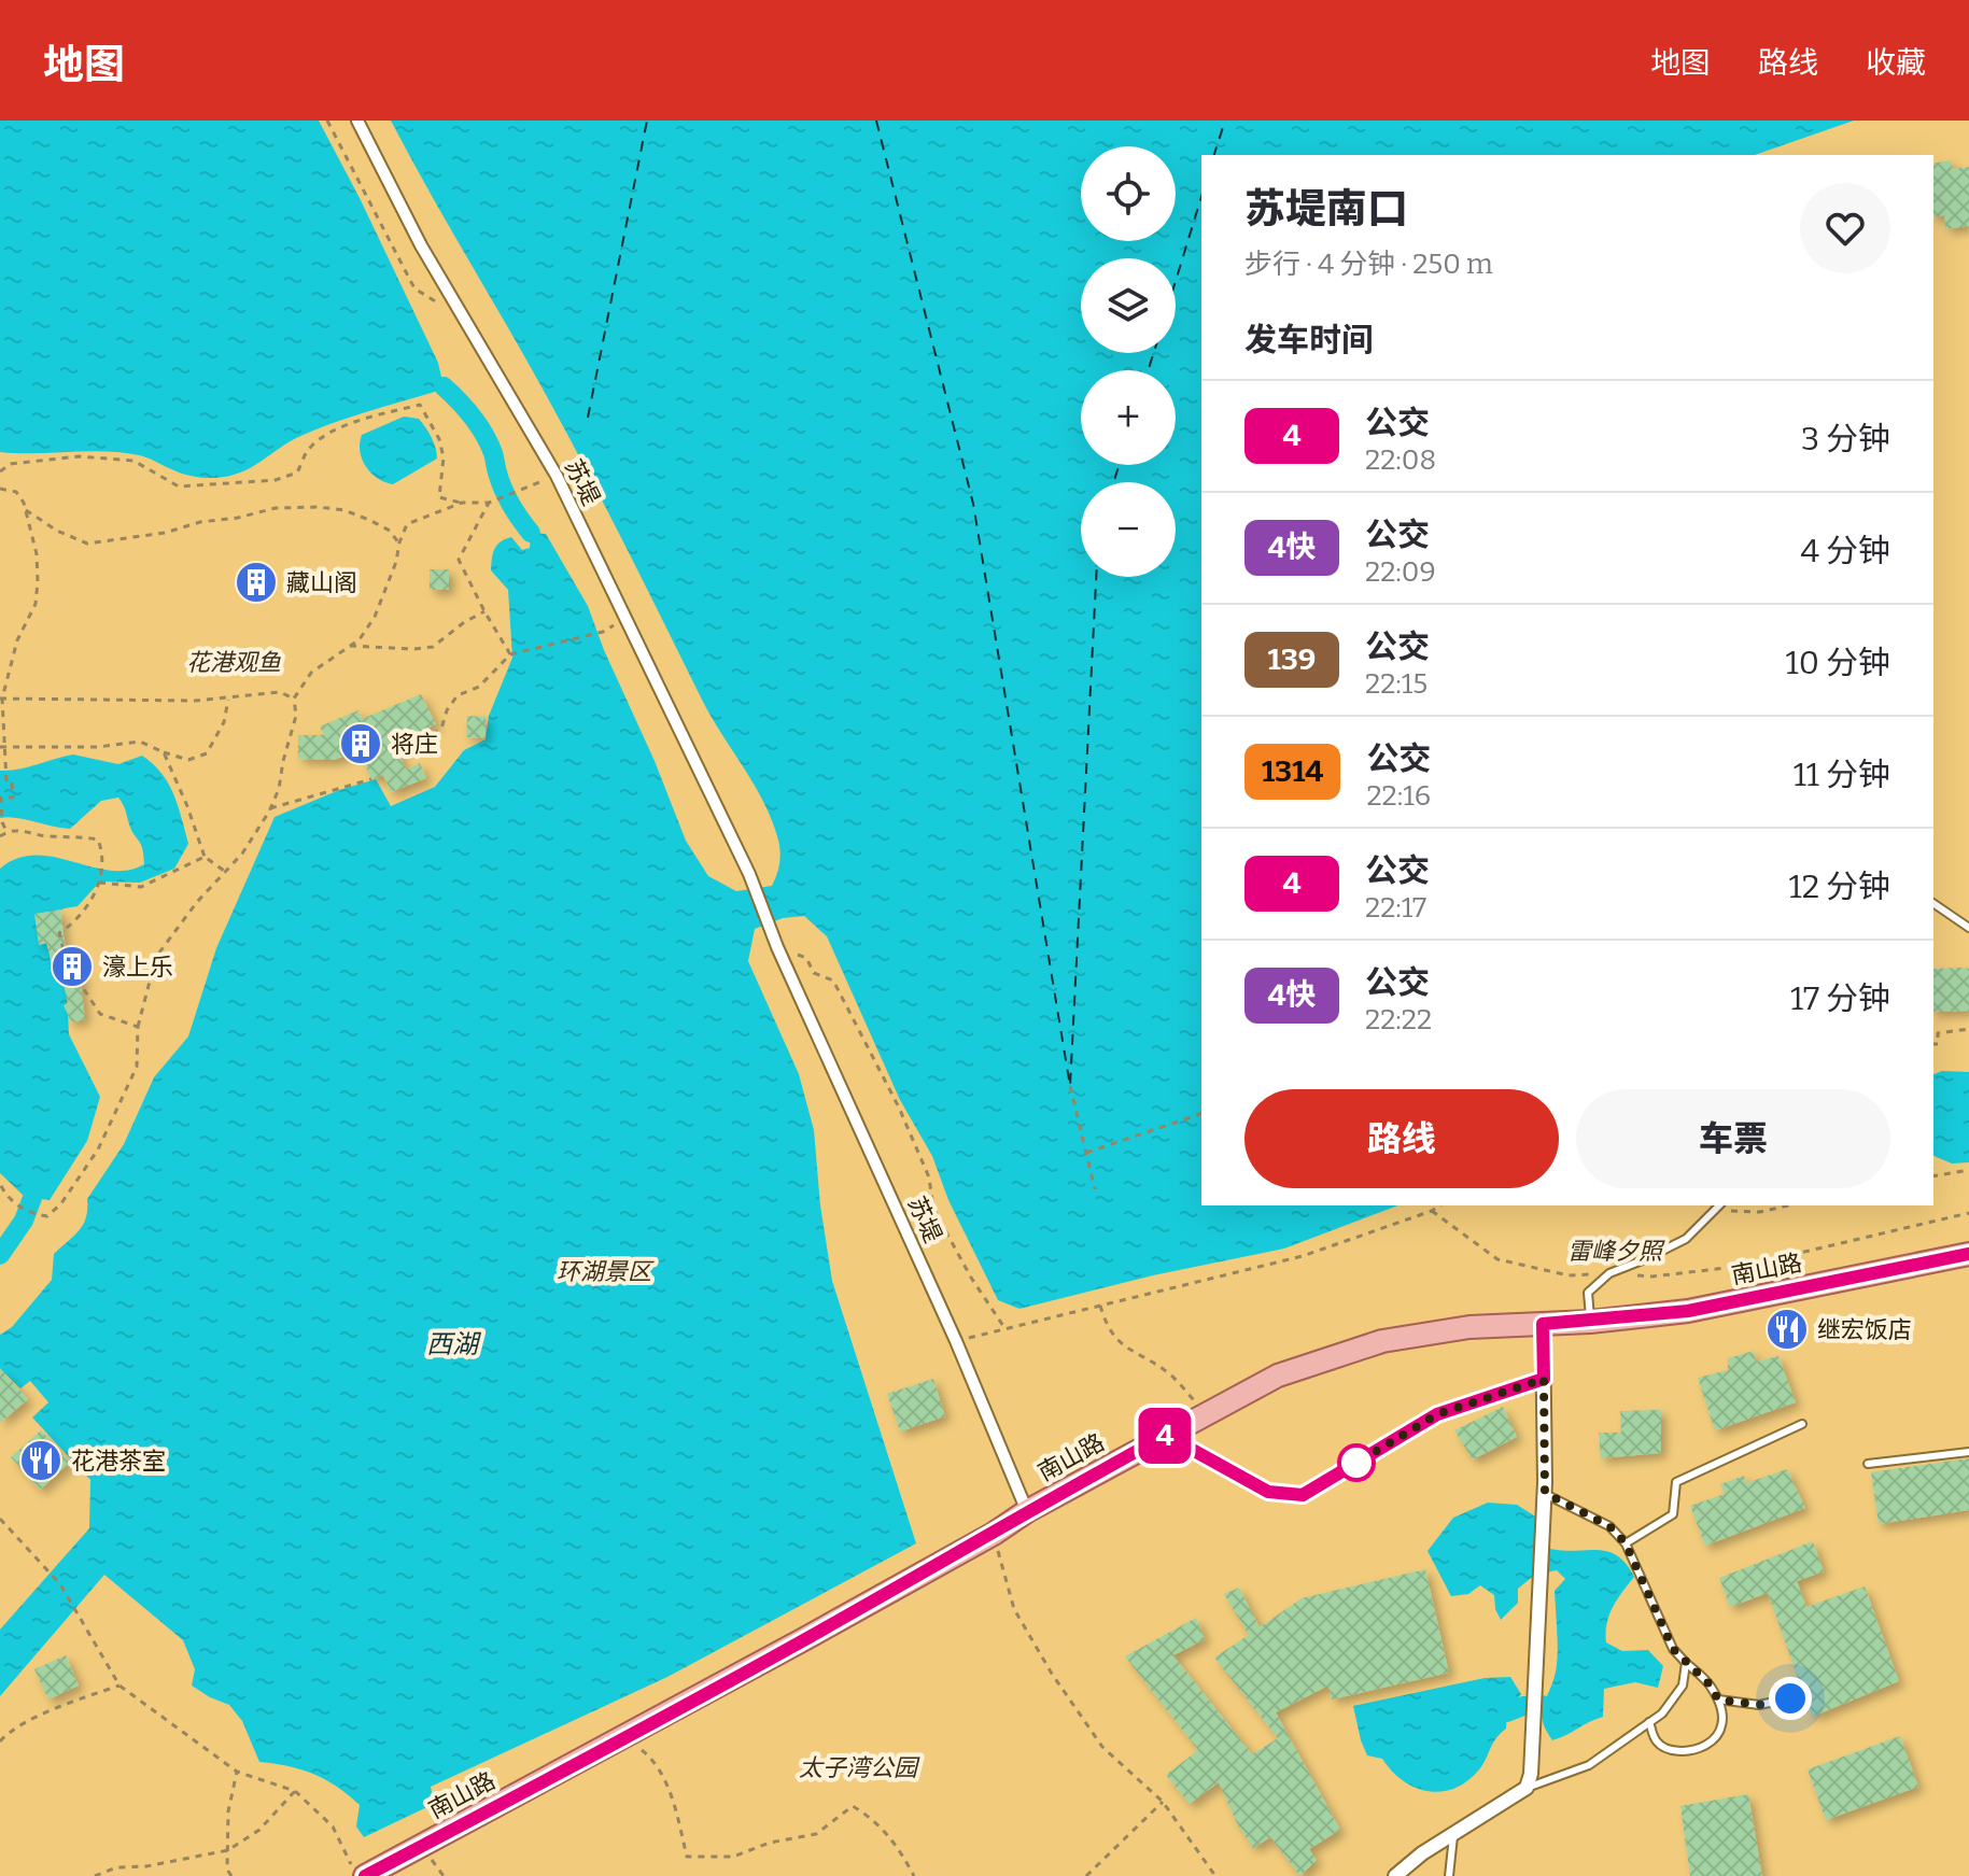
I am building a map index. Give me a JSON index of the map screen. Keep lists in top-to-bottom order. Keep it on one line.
{"streets":{"main road":["南山路"],"street":["苏堤"]},"crossings":[["苏堤","南山路"]],"water":["西湖"],"parks":["花港观鱼","雷峰夕照","环湖景区","太子湾公园"],"places":{"building":["藏山阁","将庄","濠上乐"],"restaurant":["继宏饭店","花港茶室"]},"lines":["bus line 4"],"page":{"header":"地图","nav":["地图","路线","收藏"],"on_map":"4","map_buttons":["+","−"],"heading":[["苏堤南口","步行 · 4 分钟 · 250 m"],"发车时间"],"list":[{"mark":"4","name":"公交","note":"22:08","value":"3 分钟"},{"mark":"4快","name":"公交","note":"22:09","value":"4 分钟"},{"mark":"139","name":"公交","note":"22:15","value":"10 分钟"},{"mark":"1314","name":"公交","note":"22:16","value":"11 分钟"},{"mark":"4","name":"公交","note":"22:17","value":"12 分钟"},{"mark":"4快","name":"公交","note":"22:22","value":"17 分钟"}],"buttons":["路线","车票"]}}
